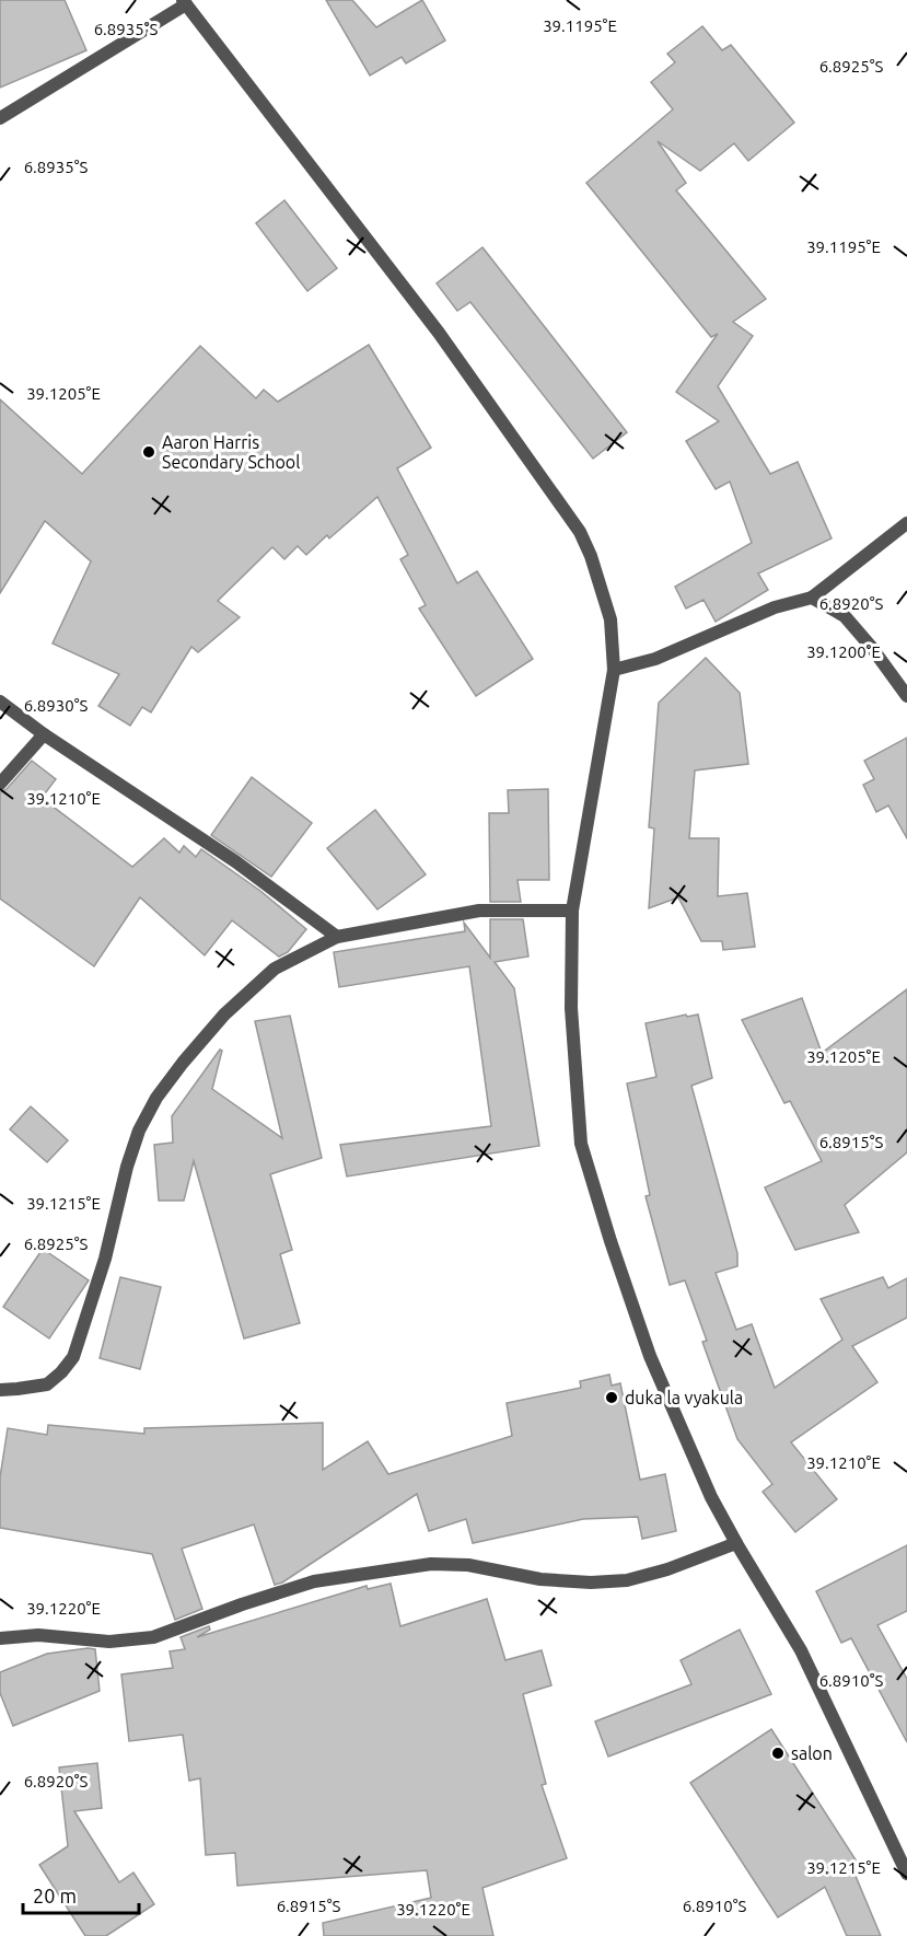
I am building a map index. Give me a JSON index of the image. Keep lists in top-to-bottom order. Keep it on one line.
{"places":["Aaron Harris Secondary School","duka la vyakula","salon"],"scale_bar":"20 m","coordinates":["39.1195°E","6.8935°S","6.8925°S","39.1205°E","6.8920°S","39.1200°E","6.8930°S","39.1210°E","6.8915°S","39.1215°E","39.1220°E","6.8910°S"]}
